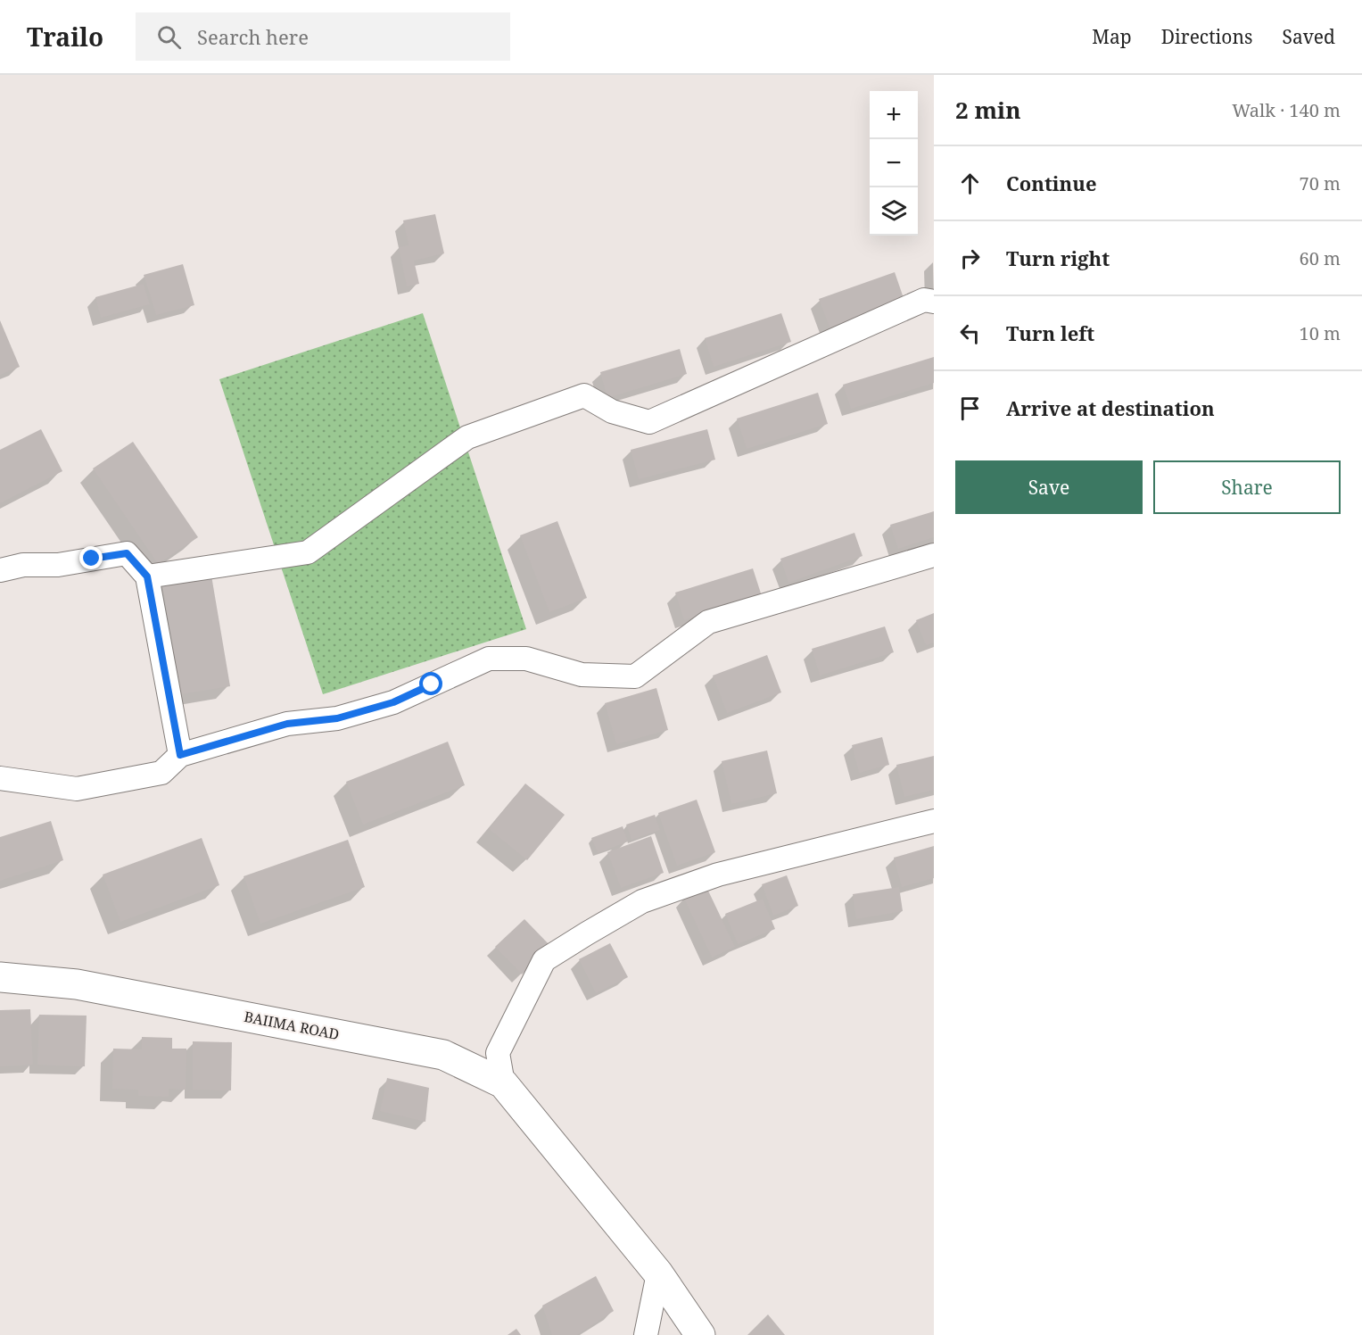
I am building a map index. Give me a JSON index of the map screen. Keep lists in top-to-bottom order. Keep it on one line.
{"streets":{"street":["BAIIMA ROAD"]},"page":{"header":"Trailo","search":"Search here","nav":["Map","Directions","Saved"],"heading":["2 min","Walk · 140 m"],"map_buttons":["+","−"],"list":[["Continue","70 m"],["Turn right","60 m"],["Turn left","10 m"],"Arrive at destination"],"buttons":["Save","Share"]}}
